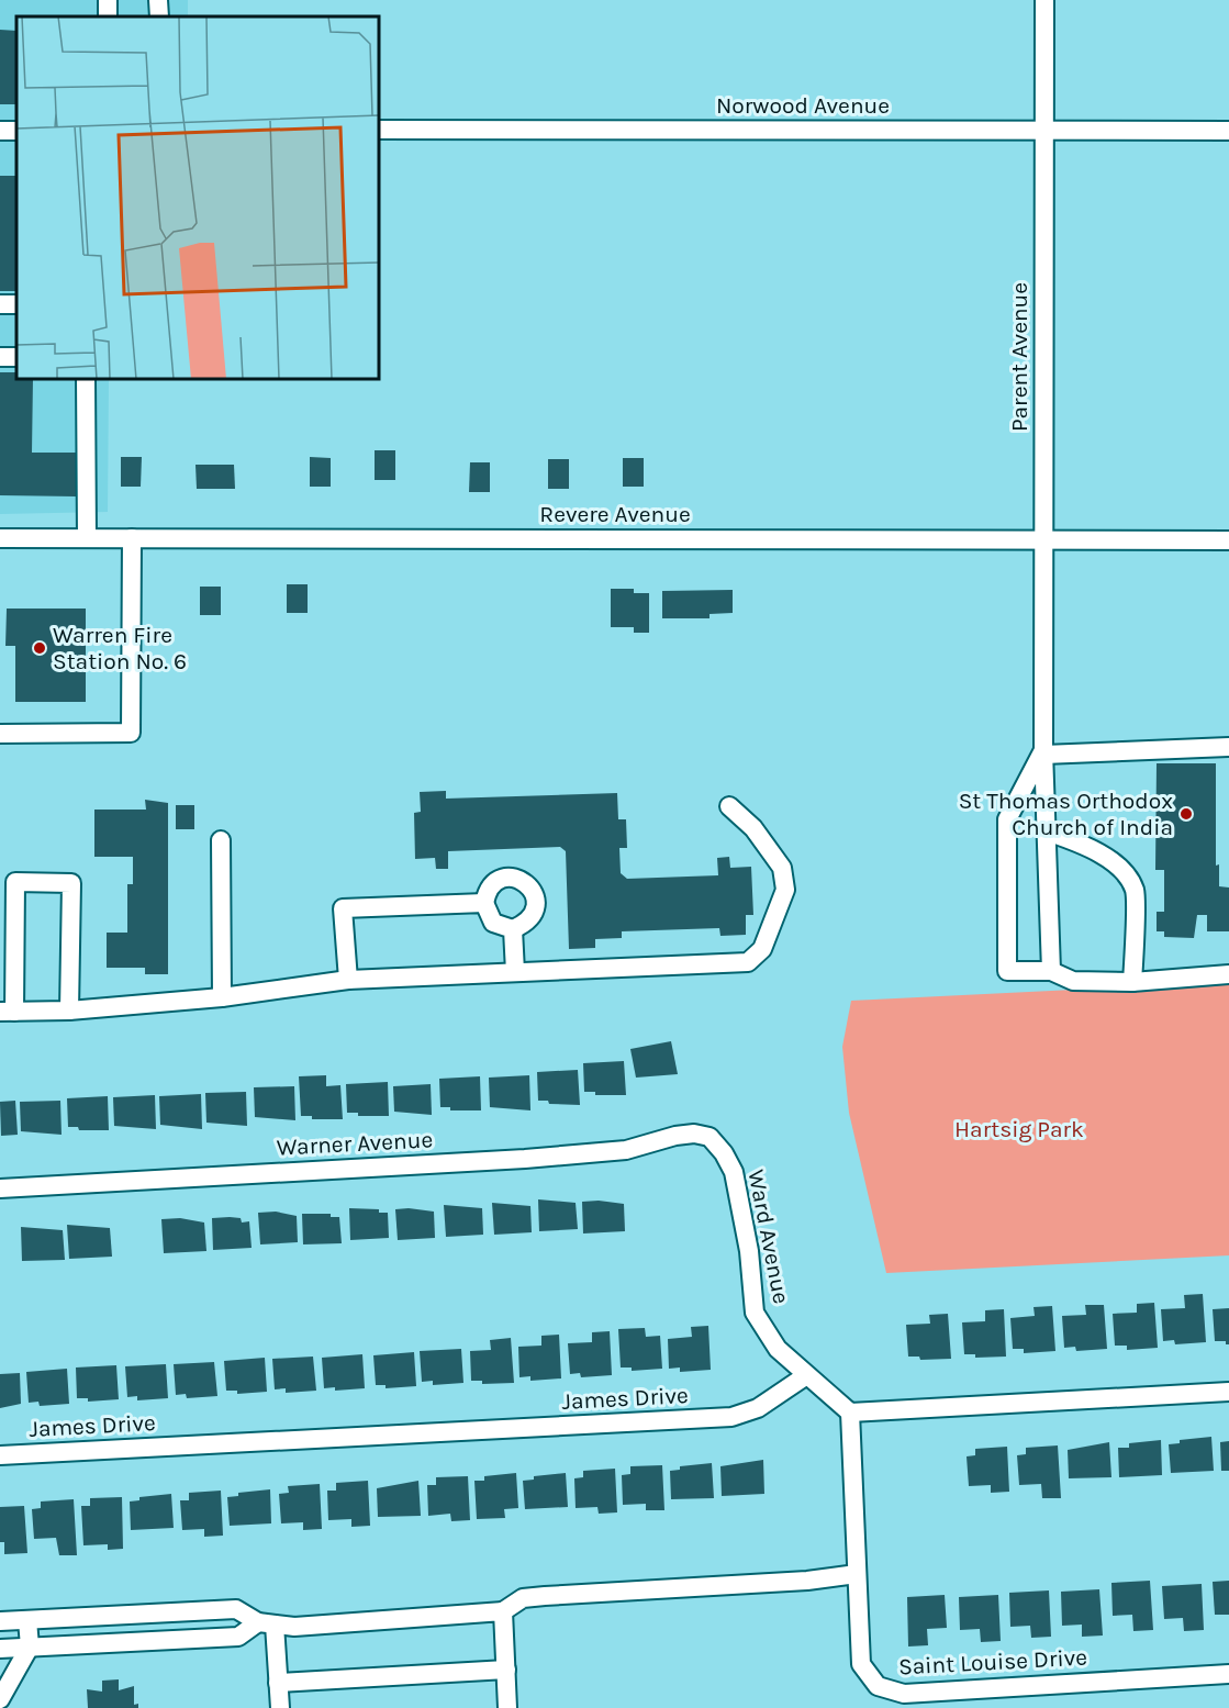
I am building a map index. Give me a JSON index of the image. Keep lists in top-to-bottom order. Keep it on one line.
{"streets":{"street":["Norwood Avenue","Parent Avenue","Revere Avenue","Warner Avenue","Ward Avenue","James Drive","Saint Louise Drive"]},"crossings":[["Norwood Avenue","Parent Avenue"],["Parent Avenue","Revere Avenue"],["Warner Avenue","Ward Avenue"],["Ward Avenue","James Drive"]],"parks":["Hartsig Park"],"places":["Warren Fire Station No. 6","St Thomas Orthodox Church of India"]}
